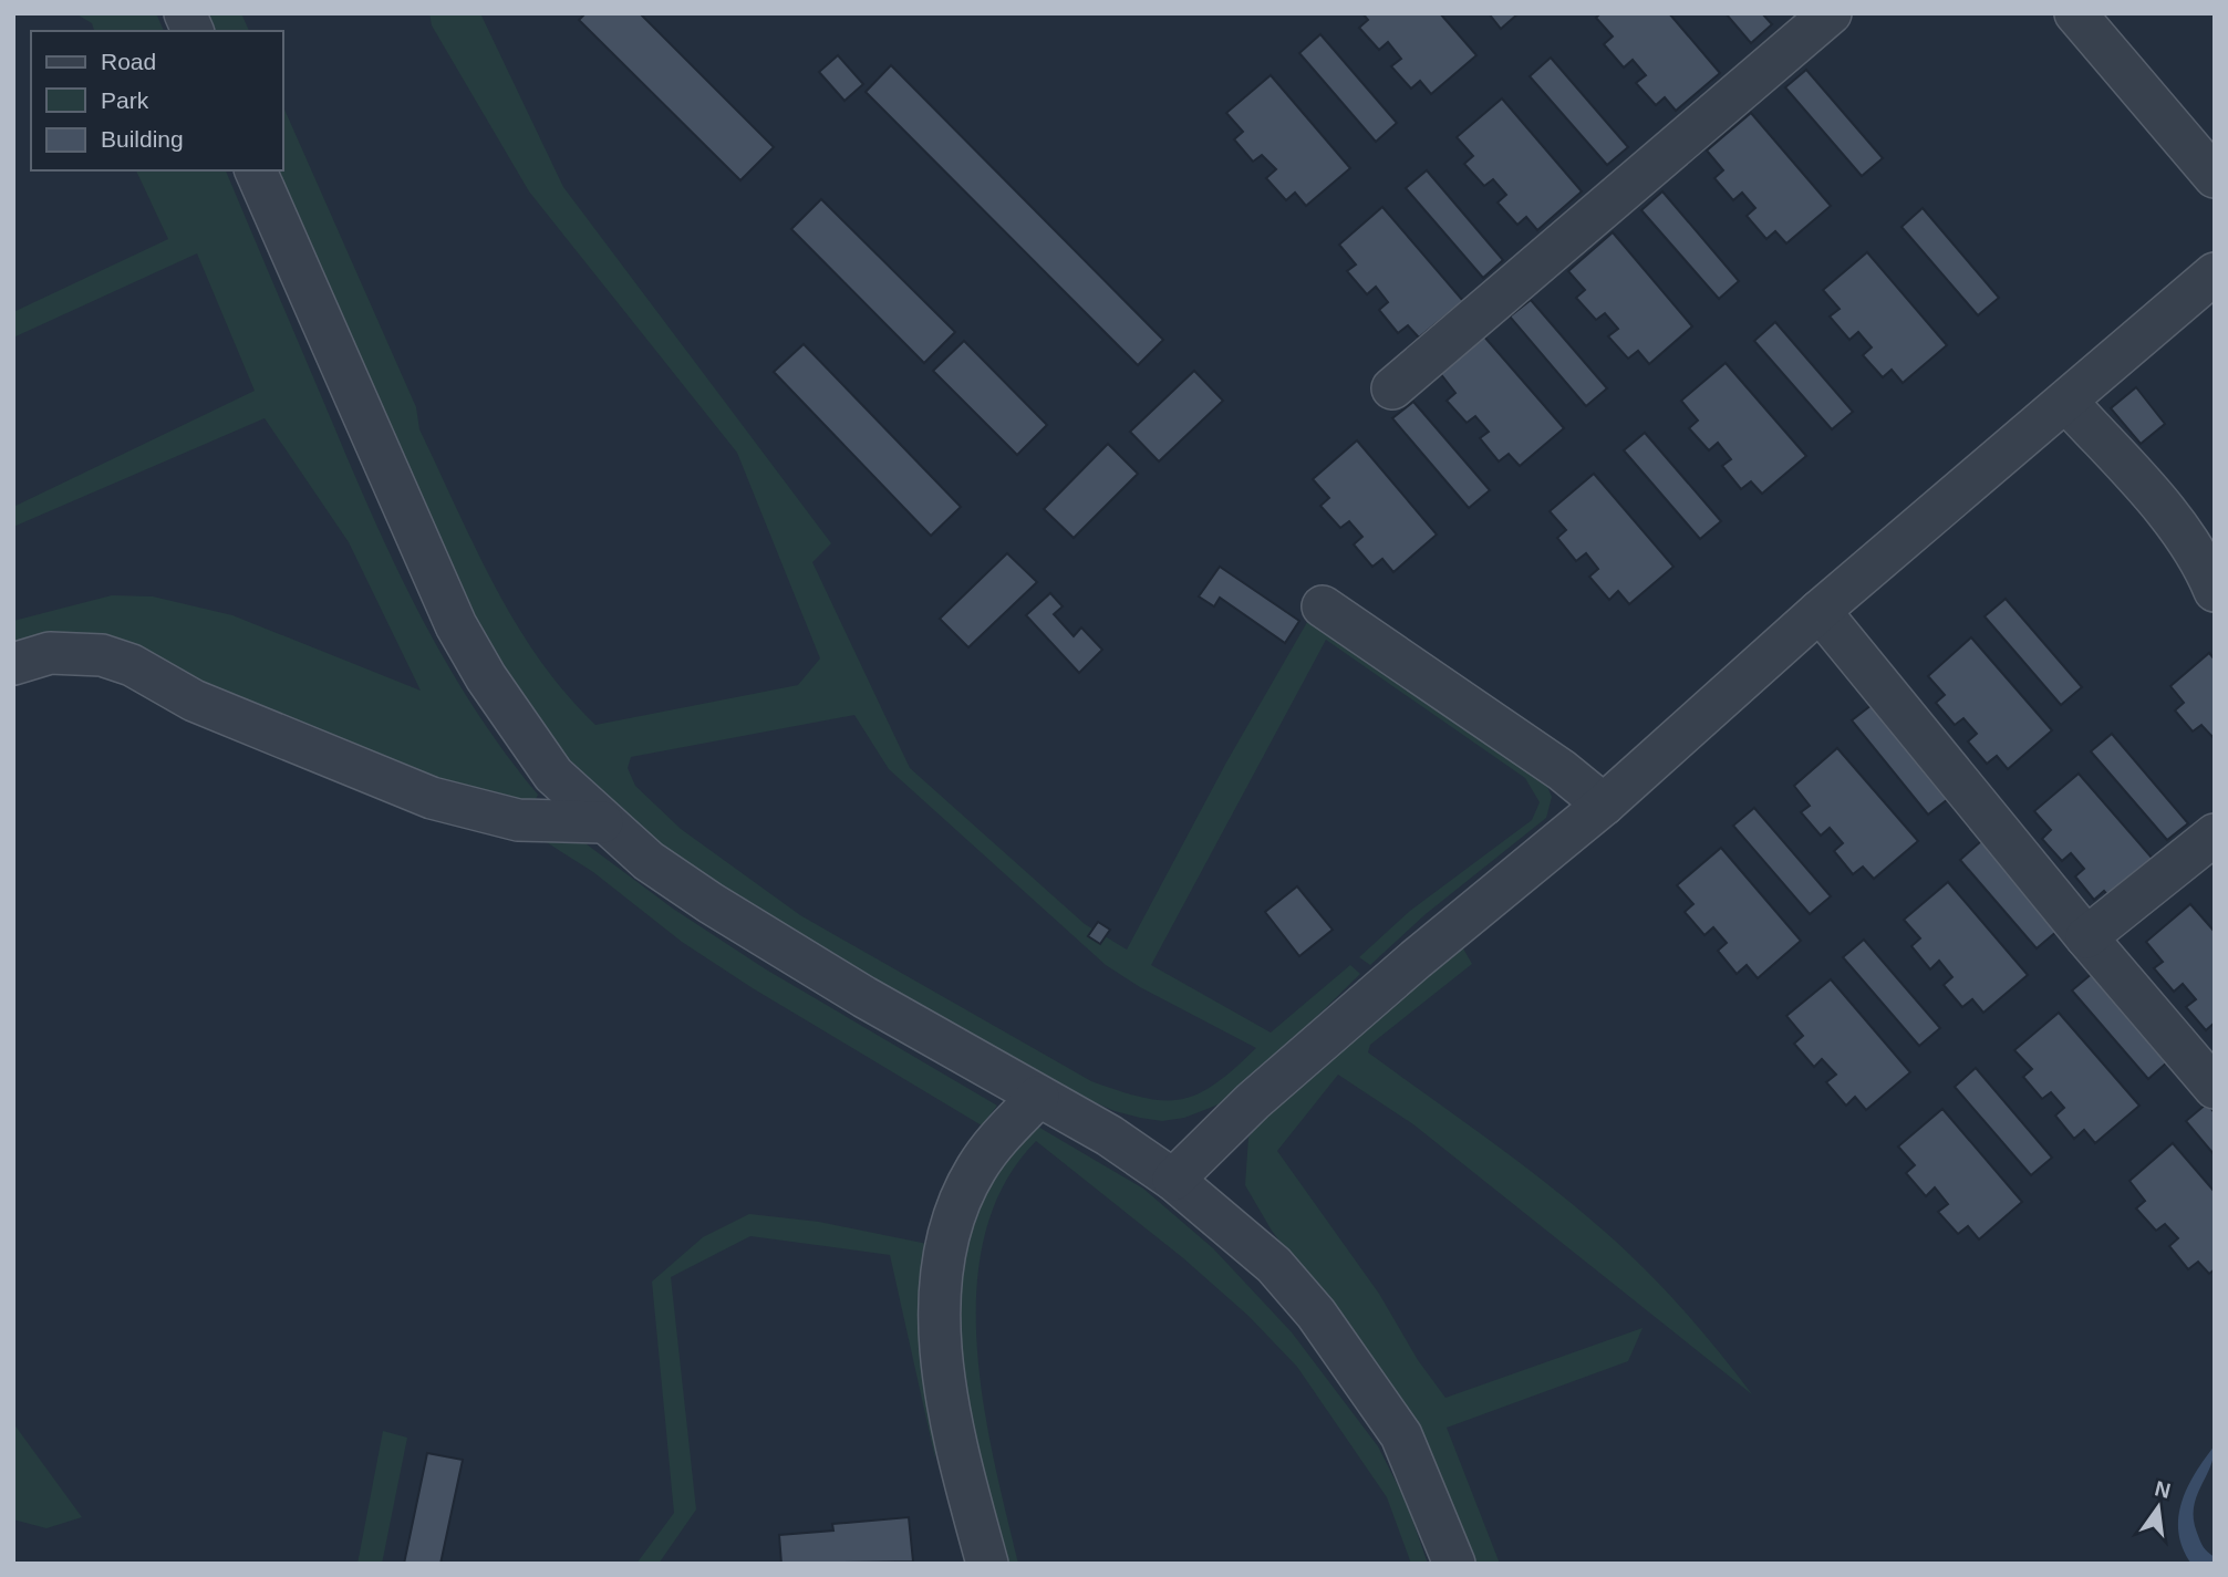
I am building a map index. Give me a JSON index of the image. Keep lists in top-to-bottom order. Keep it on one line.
{"legend":["Road","Park","Building"],"north":"top"}
